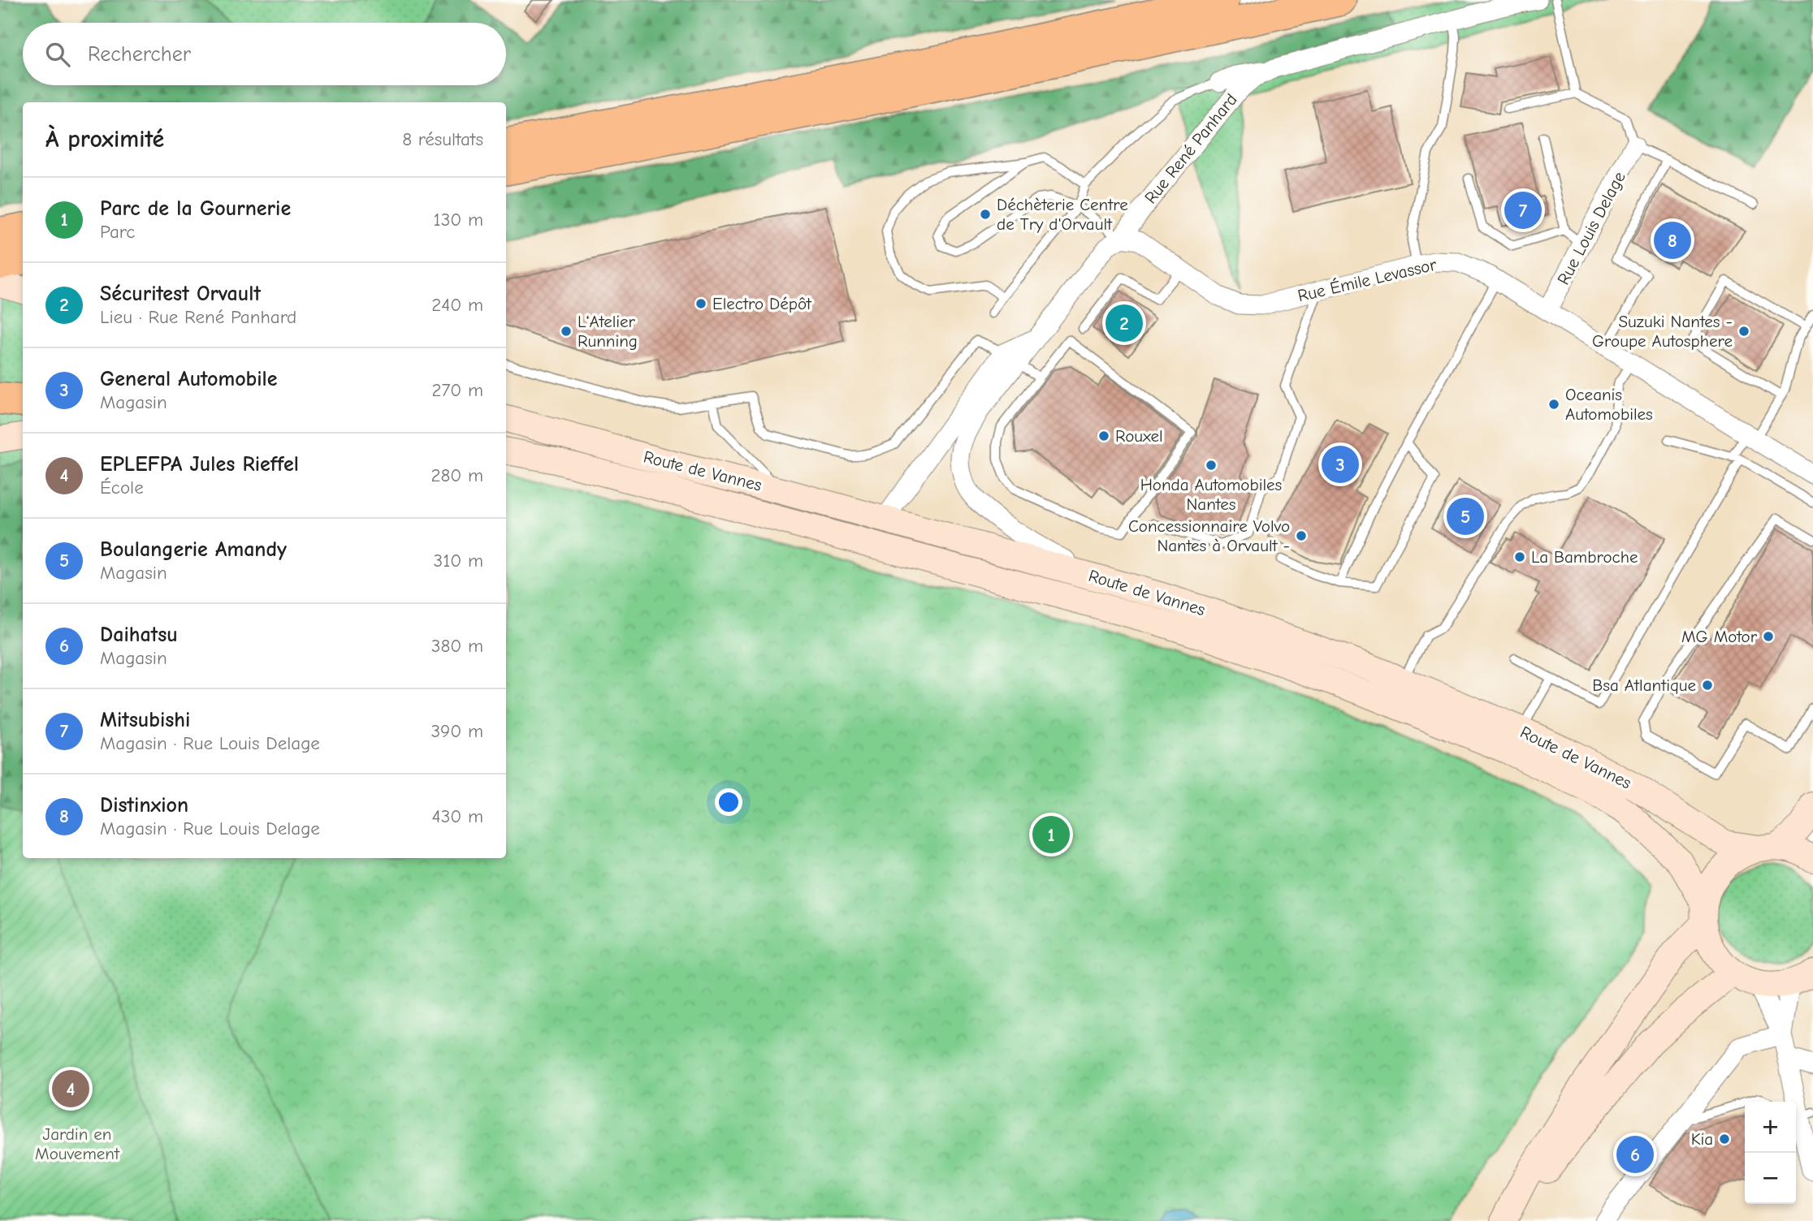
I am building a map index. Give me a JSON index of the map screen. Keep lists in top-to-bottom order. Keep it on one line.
{"streets":{"main road":["Route de Vannes"],"street":["Rue René Panhard","Rue Louis Delage","Rue Émile Levassor"]},"crossings":[["Rue René Panhard","Rue Émile Levassor"],["Rue René Panhard","Route de Vannes"],["Rue Louis Delage","Rue Émile Levassor"]],"parks":["Jardin en Mouvement"],"places":["Déchèterie Centre de Try d'Orvault","Electro Dépôt","L'Atelier Running","Suzuki Nantes - Groupe Autosphere","Oceanis Automobiles","Rouxel","Honda Automobiles Nantes","Concessionnaire Volvo Nantes à Orvault -","La Bambroche","MG Motor","Bsa Atlantique","Kia"],"page":{"search":"Rechercher","heading":["À proximité","8 résultats"],"list":[{"mark":"1","name":"Parc de la Gournerie","note":"Parc","value":"130 m"},{"mark":"2","name":"Sécuritest Orvault","note":"Lieu · Rue René Panhard","value":"240 m"},{"mark":"3","name":"General Automobile","note":"Magasin","value":"270 m"},{"mark":"4","name":"EPLEFPA Jules Rieffel","note":"École","value":"280 m"},{"mark":"5","name":"Boulangerie Amandy","note":"Magasin","value":"310 m"},{"mark":"6","name":"Daihatsu","note":"Magasin","value":"380 m"},{"mark":"7","name":"Mitsubishi","note":"Magasin · Rue Louis Delage","value":"390 m"},{"mark":"8","name":"Distinxion","note":"Magasin · Rue Louis Delage","value":"430 m"}],"pins":["7","8","2","3","5","1","4","6"],"map_buttons":["+","−"]}}
